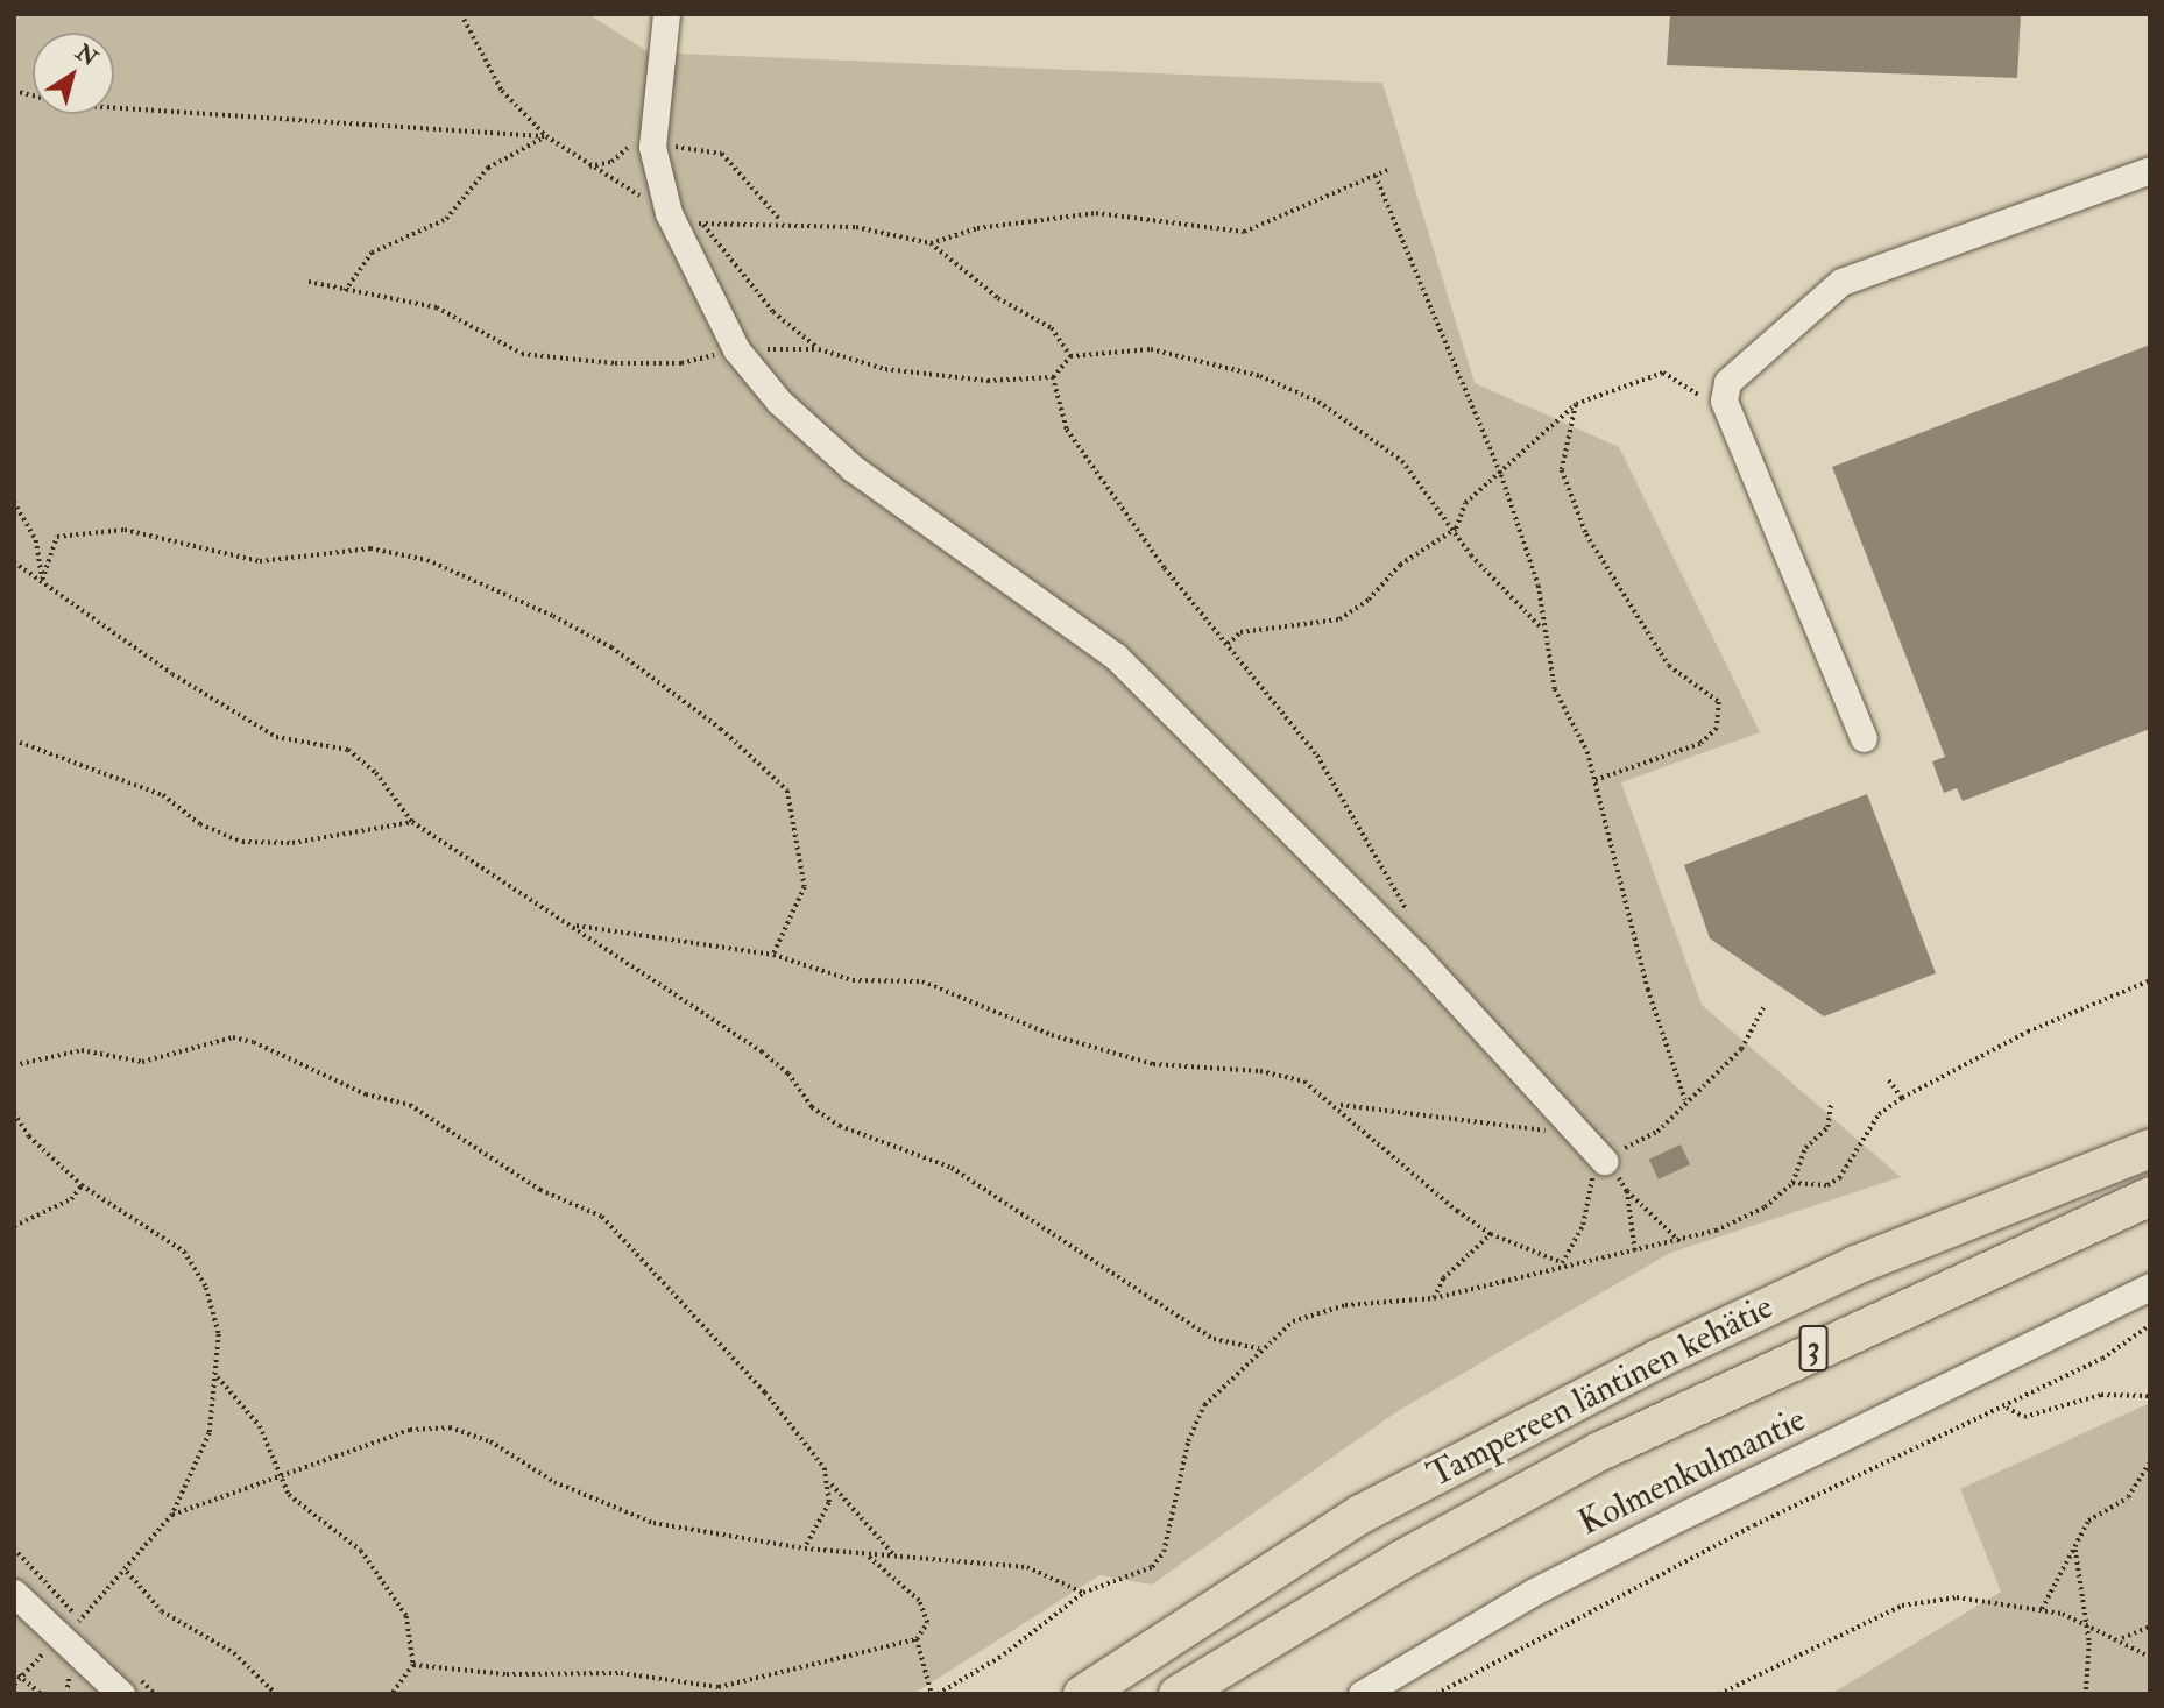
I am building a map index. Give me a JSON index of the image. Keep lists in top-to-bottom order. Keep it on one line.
{"streets":{"highway":["3","Tampereen läntinen kehätie"],"street":["Kolmenkulmantie"]},"north":"top right"}
